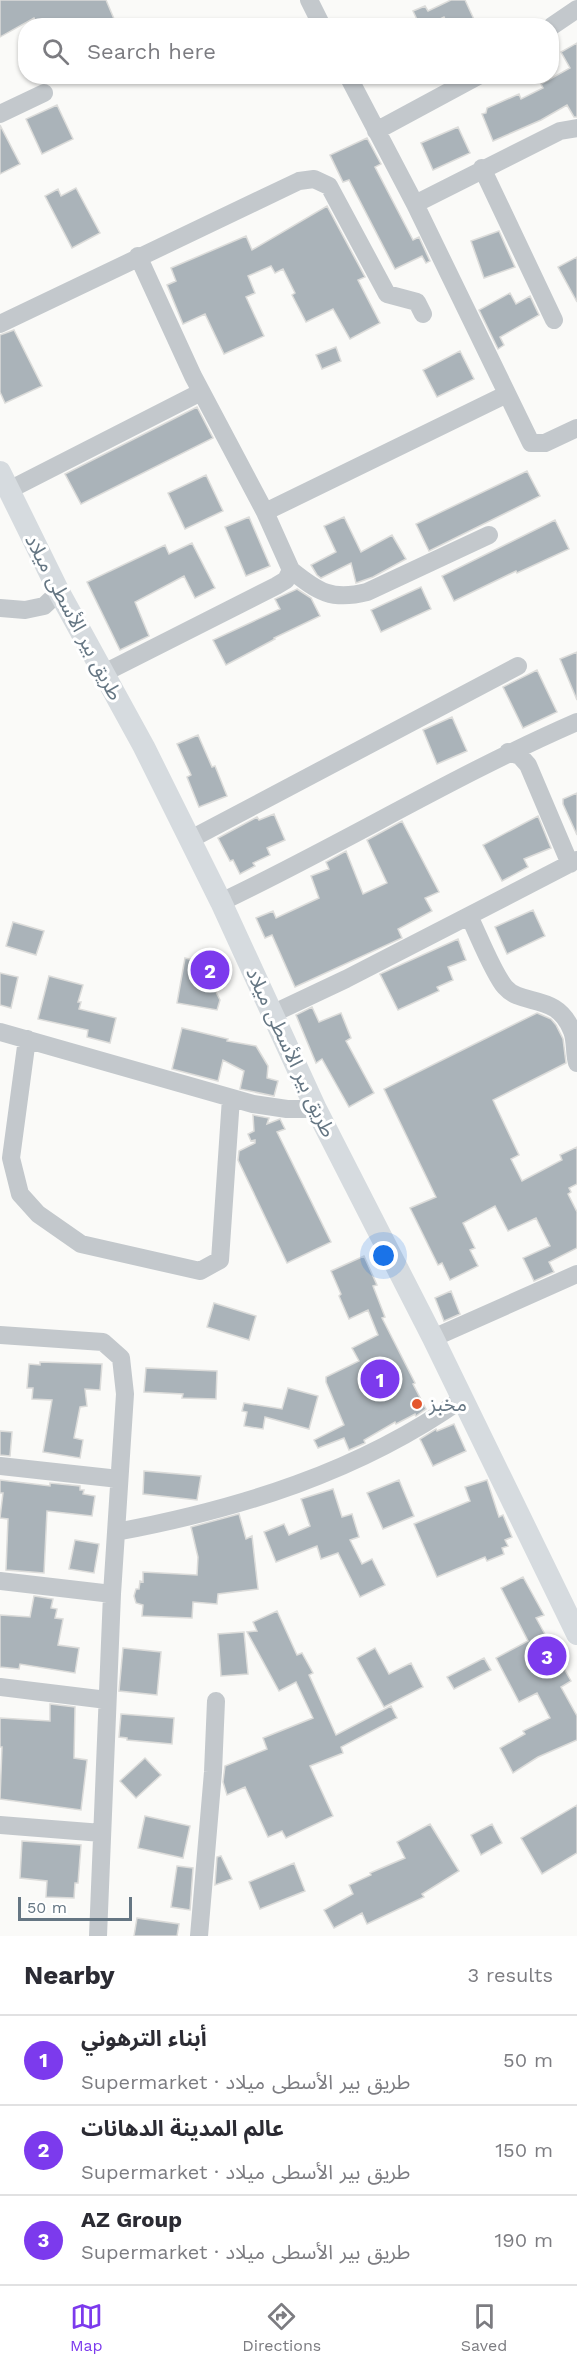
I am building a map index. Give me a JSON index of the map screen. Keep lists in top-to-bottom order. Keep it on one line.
{"streets":{"main road":["طريق بير الأسطى ميلاد"]},"places":["مخبز"],"scale_bar":"50 m","page":{"search":"Search here","pins":["2","1","3"],"scale":"50 m","heading":["Nearby","3 results"],"list":[{"mark":"1","name":"أبناء الترهوني","note":"Supermarket · طريق بير الأسطى ميلاد","value":"50 m"},{"mark":"2","name":"عالم المدينة الدهانات","note":"Supermarket · طريق بير الأسطى ميلاد","value":"150 m"},{"mark":"3","name":"AZ Group","note":"Supermarket · طريق بير الأسطى ميلاد","value":"190 m"}],"nav":["Map","Directions","Saved"]}}
